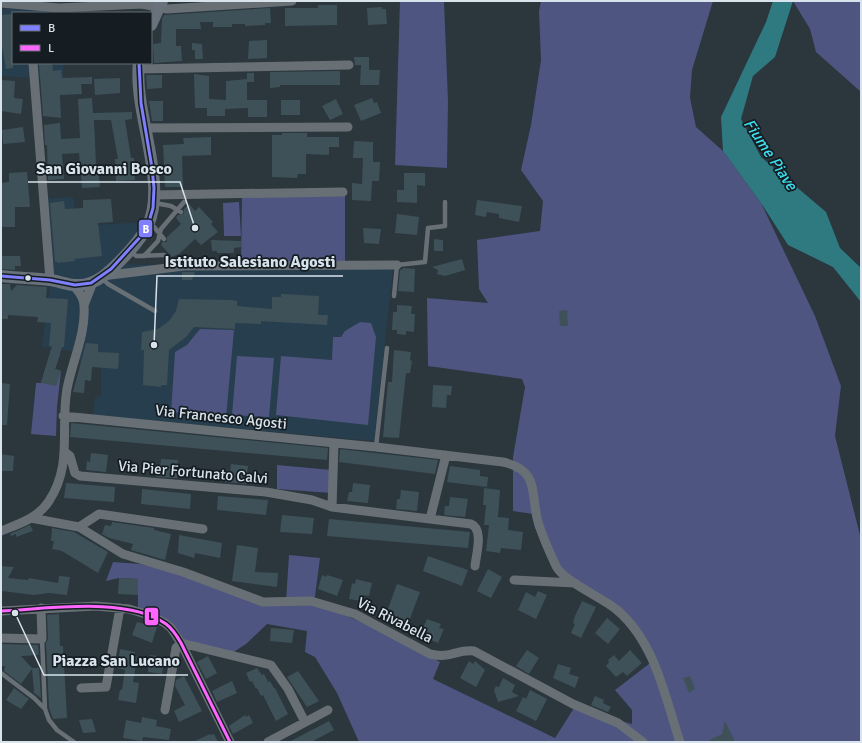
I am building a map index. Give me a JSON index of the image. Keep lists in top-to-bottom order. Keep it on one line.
{"streets":{"street":["Via Francesco Agosti","Via Pier Fortunato Calvi","Via Rivabella"]},"water":["Fiume Piave"],"places":["San Giovanni Bosco","Istituto Salesiano Agosti","Piazza San Lucano"],"lines":["transit line B","transit line L"],"legend":["B","L"]}
